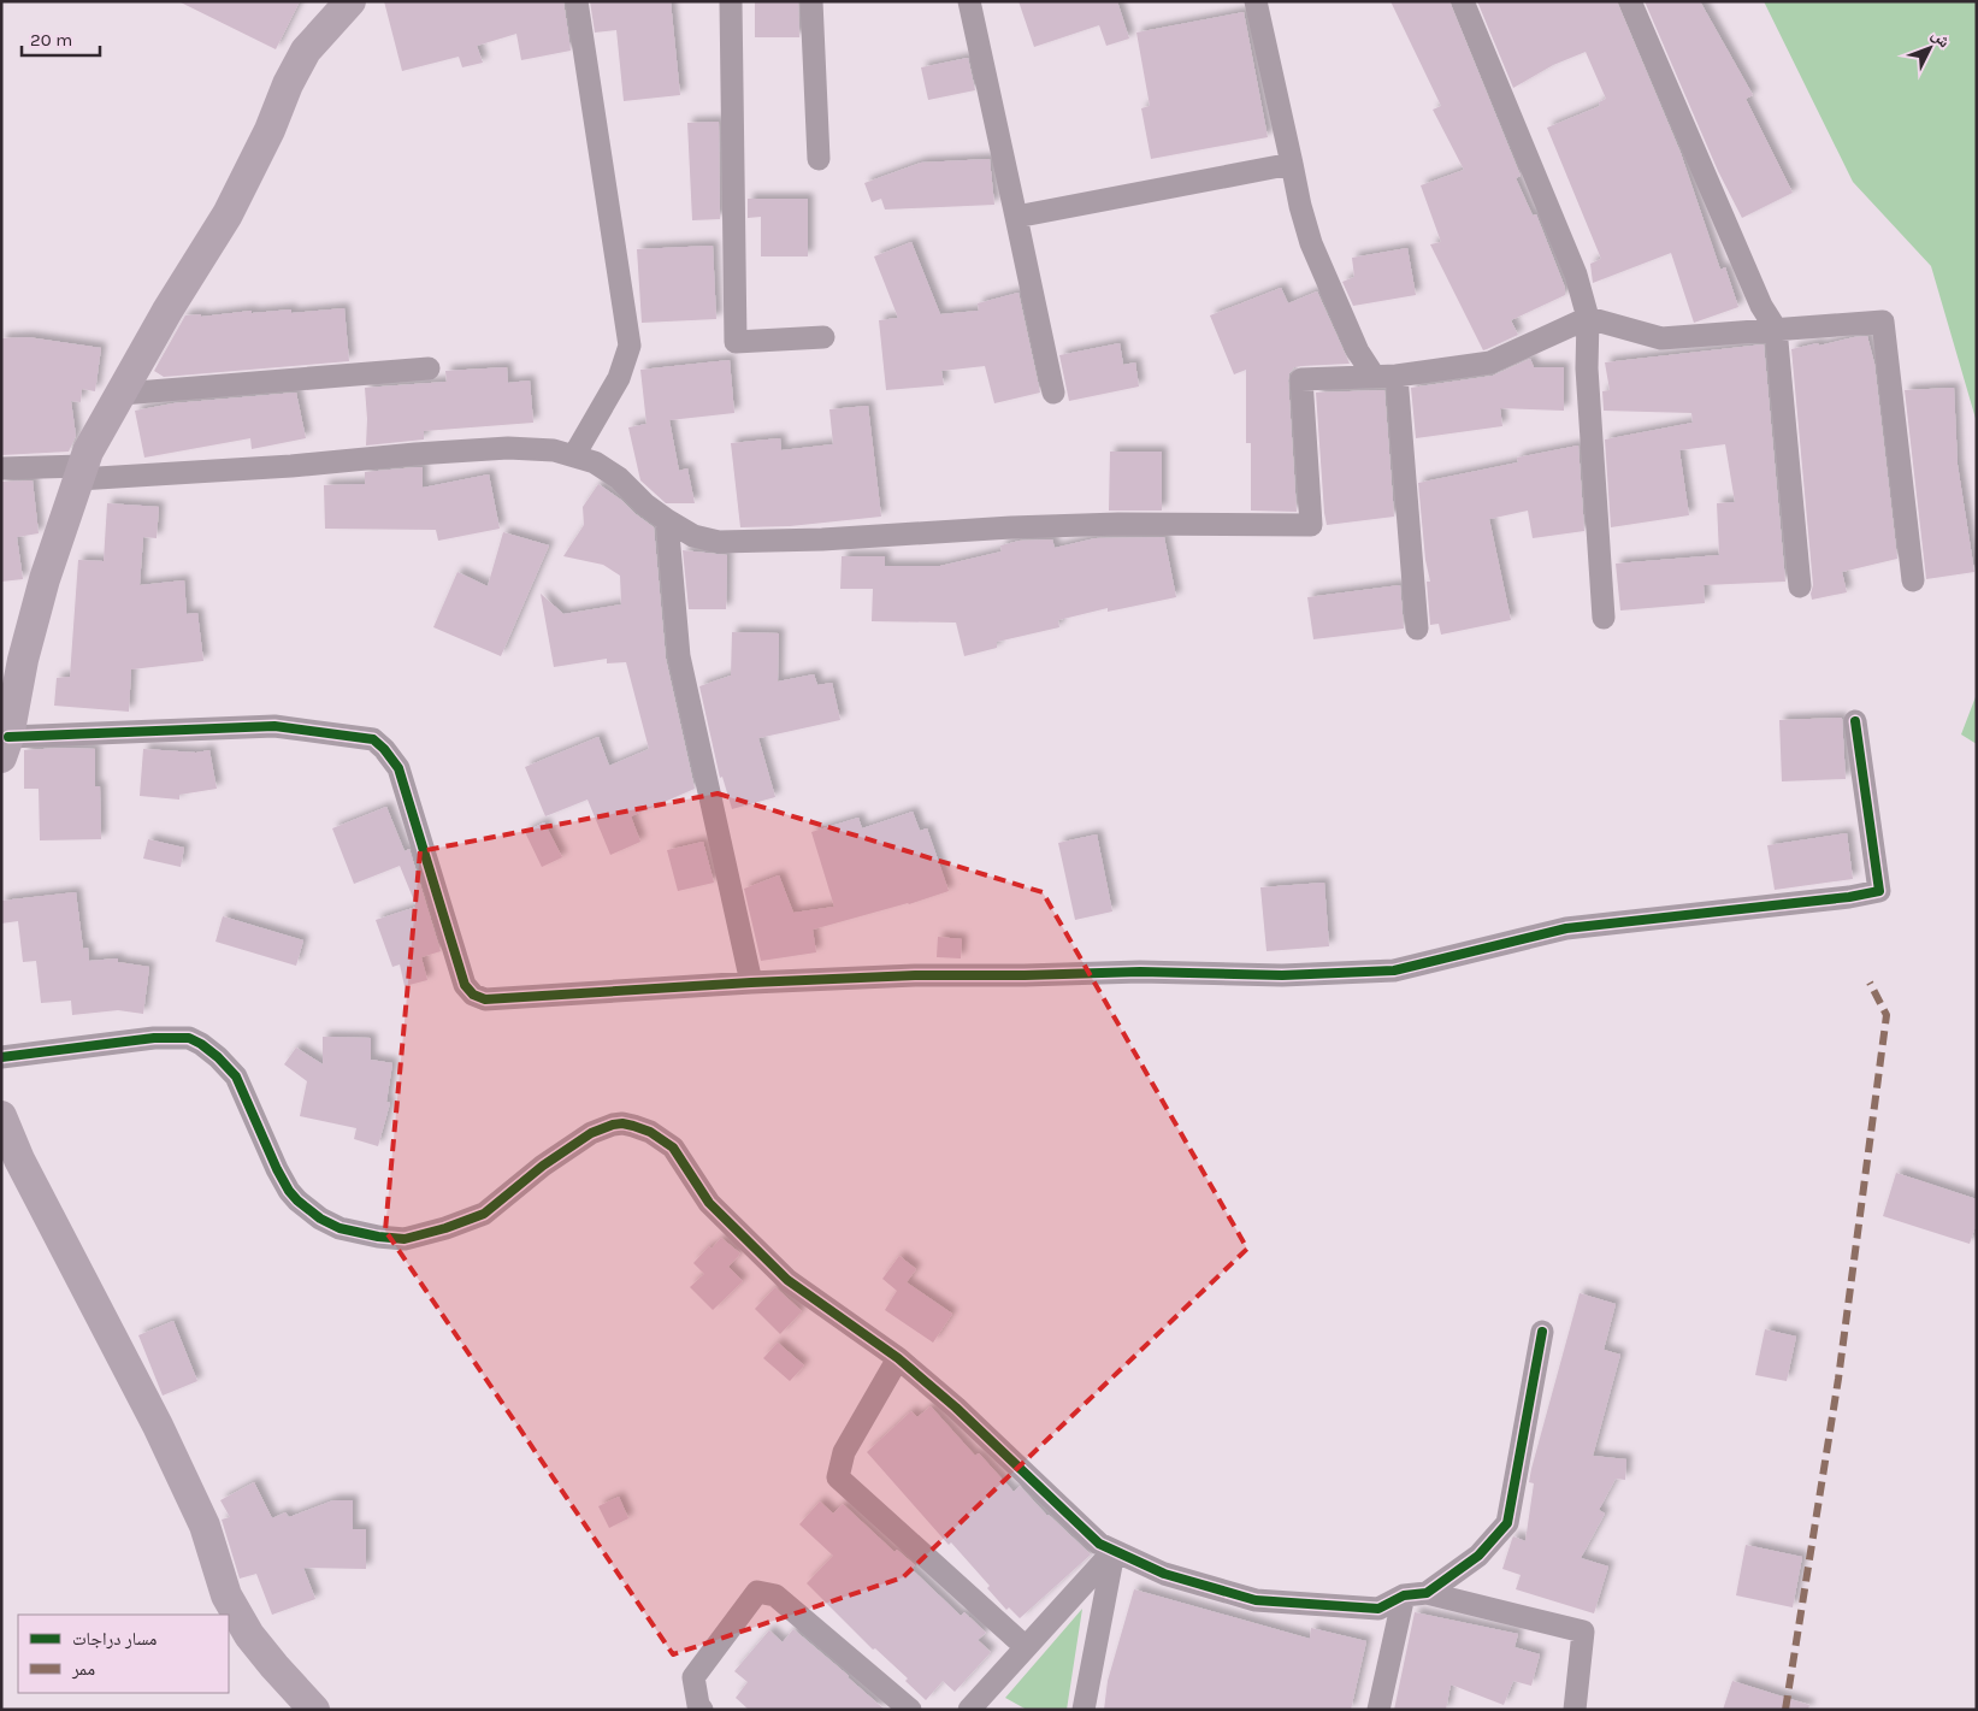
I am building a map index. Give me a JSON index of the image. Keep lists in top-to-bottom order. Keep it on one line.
{"legend":["مسار دراجات","ممر"],"scale_bar":"20 m","north":"top right"}
